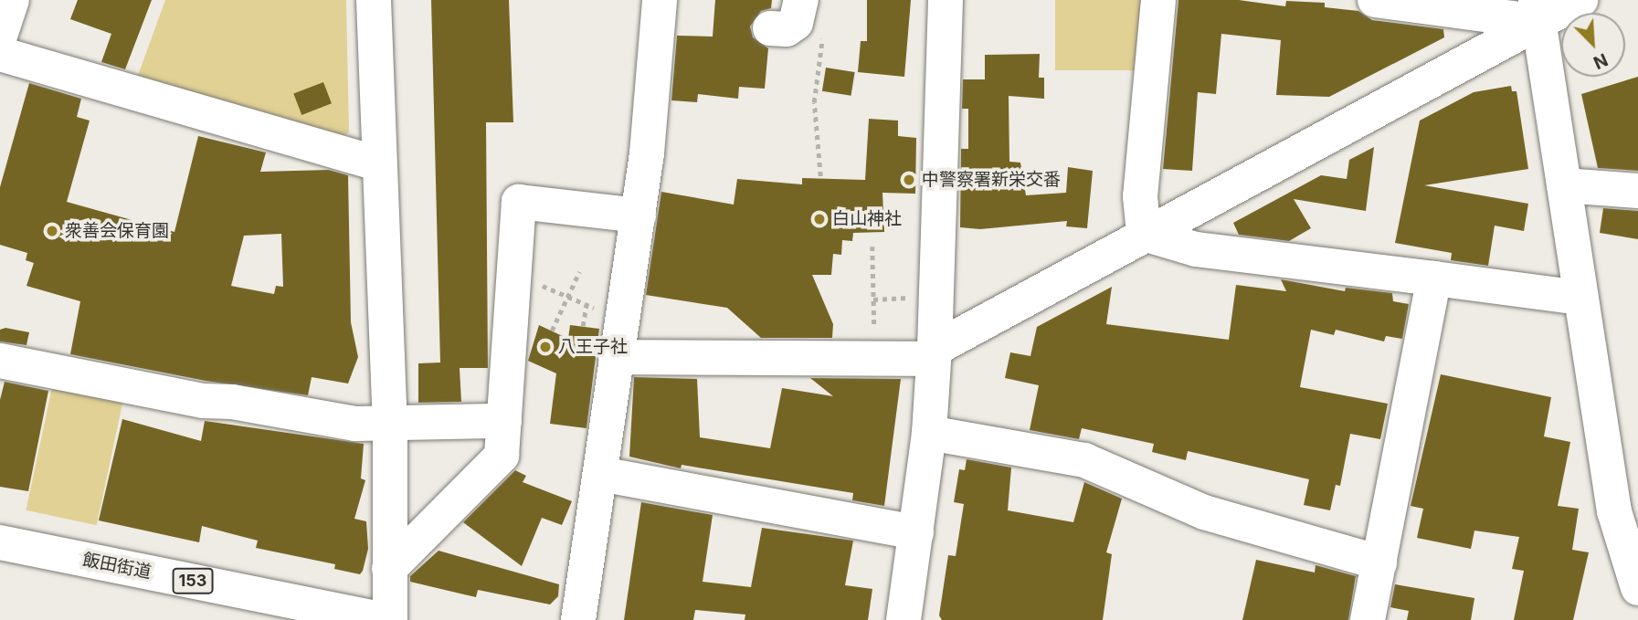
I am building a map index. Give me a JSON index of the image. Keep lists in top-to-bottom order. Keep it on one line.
{"streets":{"main road":["飯田街道","153"]},"places":["中警察署新栄交番","白山神社","衆善会保育園","八王子社"],"north":"bottom right"}
